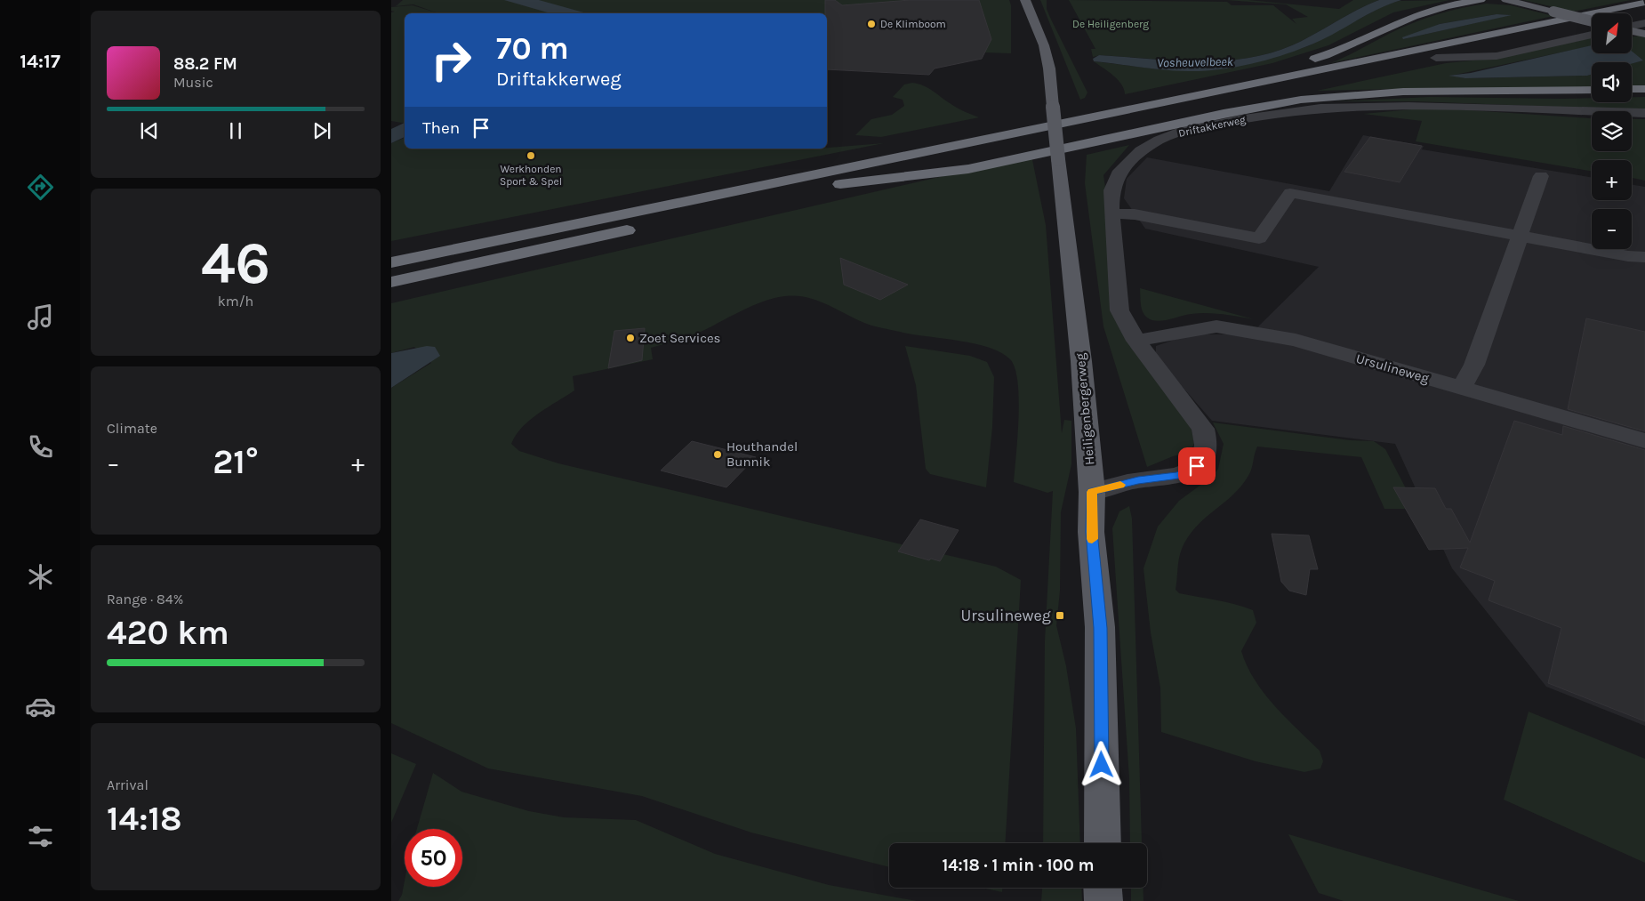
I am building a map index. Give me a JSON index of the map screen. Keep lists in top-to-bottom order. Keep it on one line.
{"streets":{"main road":["Heiligenbergerweg"],"street":["Driftakkerweg","Ursulineweg"]},"crossings":[["Driftakkerweg","Ursulineweg"],["Driftakkerweg","Heiligenbergerweg"]],"water":["Vosheuvelbeek"],"parks":["De Heiligenberg"],"places":{"other":["De Klimboom","Werkhonden Sport & Spel","Zoet Services","Houthandel Bunnik"],"transit":["Ursulineweg"]},"north":"top right","page":{"tabs":"14:17","map_buttons":["+","−"],"turn":["70 m","Driftakkerweg"],"song":["88.2 FM","Music"],"then":"Then","tile":[["46","km/h"],"Climate",["Range · 84%","420 km"],["Arrival","14:18"]],"heat":["−","21°","+"],"limit":"50","trip":"14:18 · 1 min · 100 m"}}
